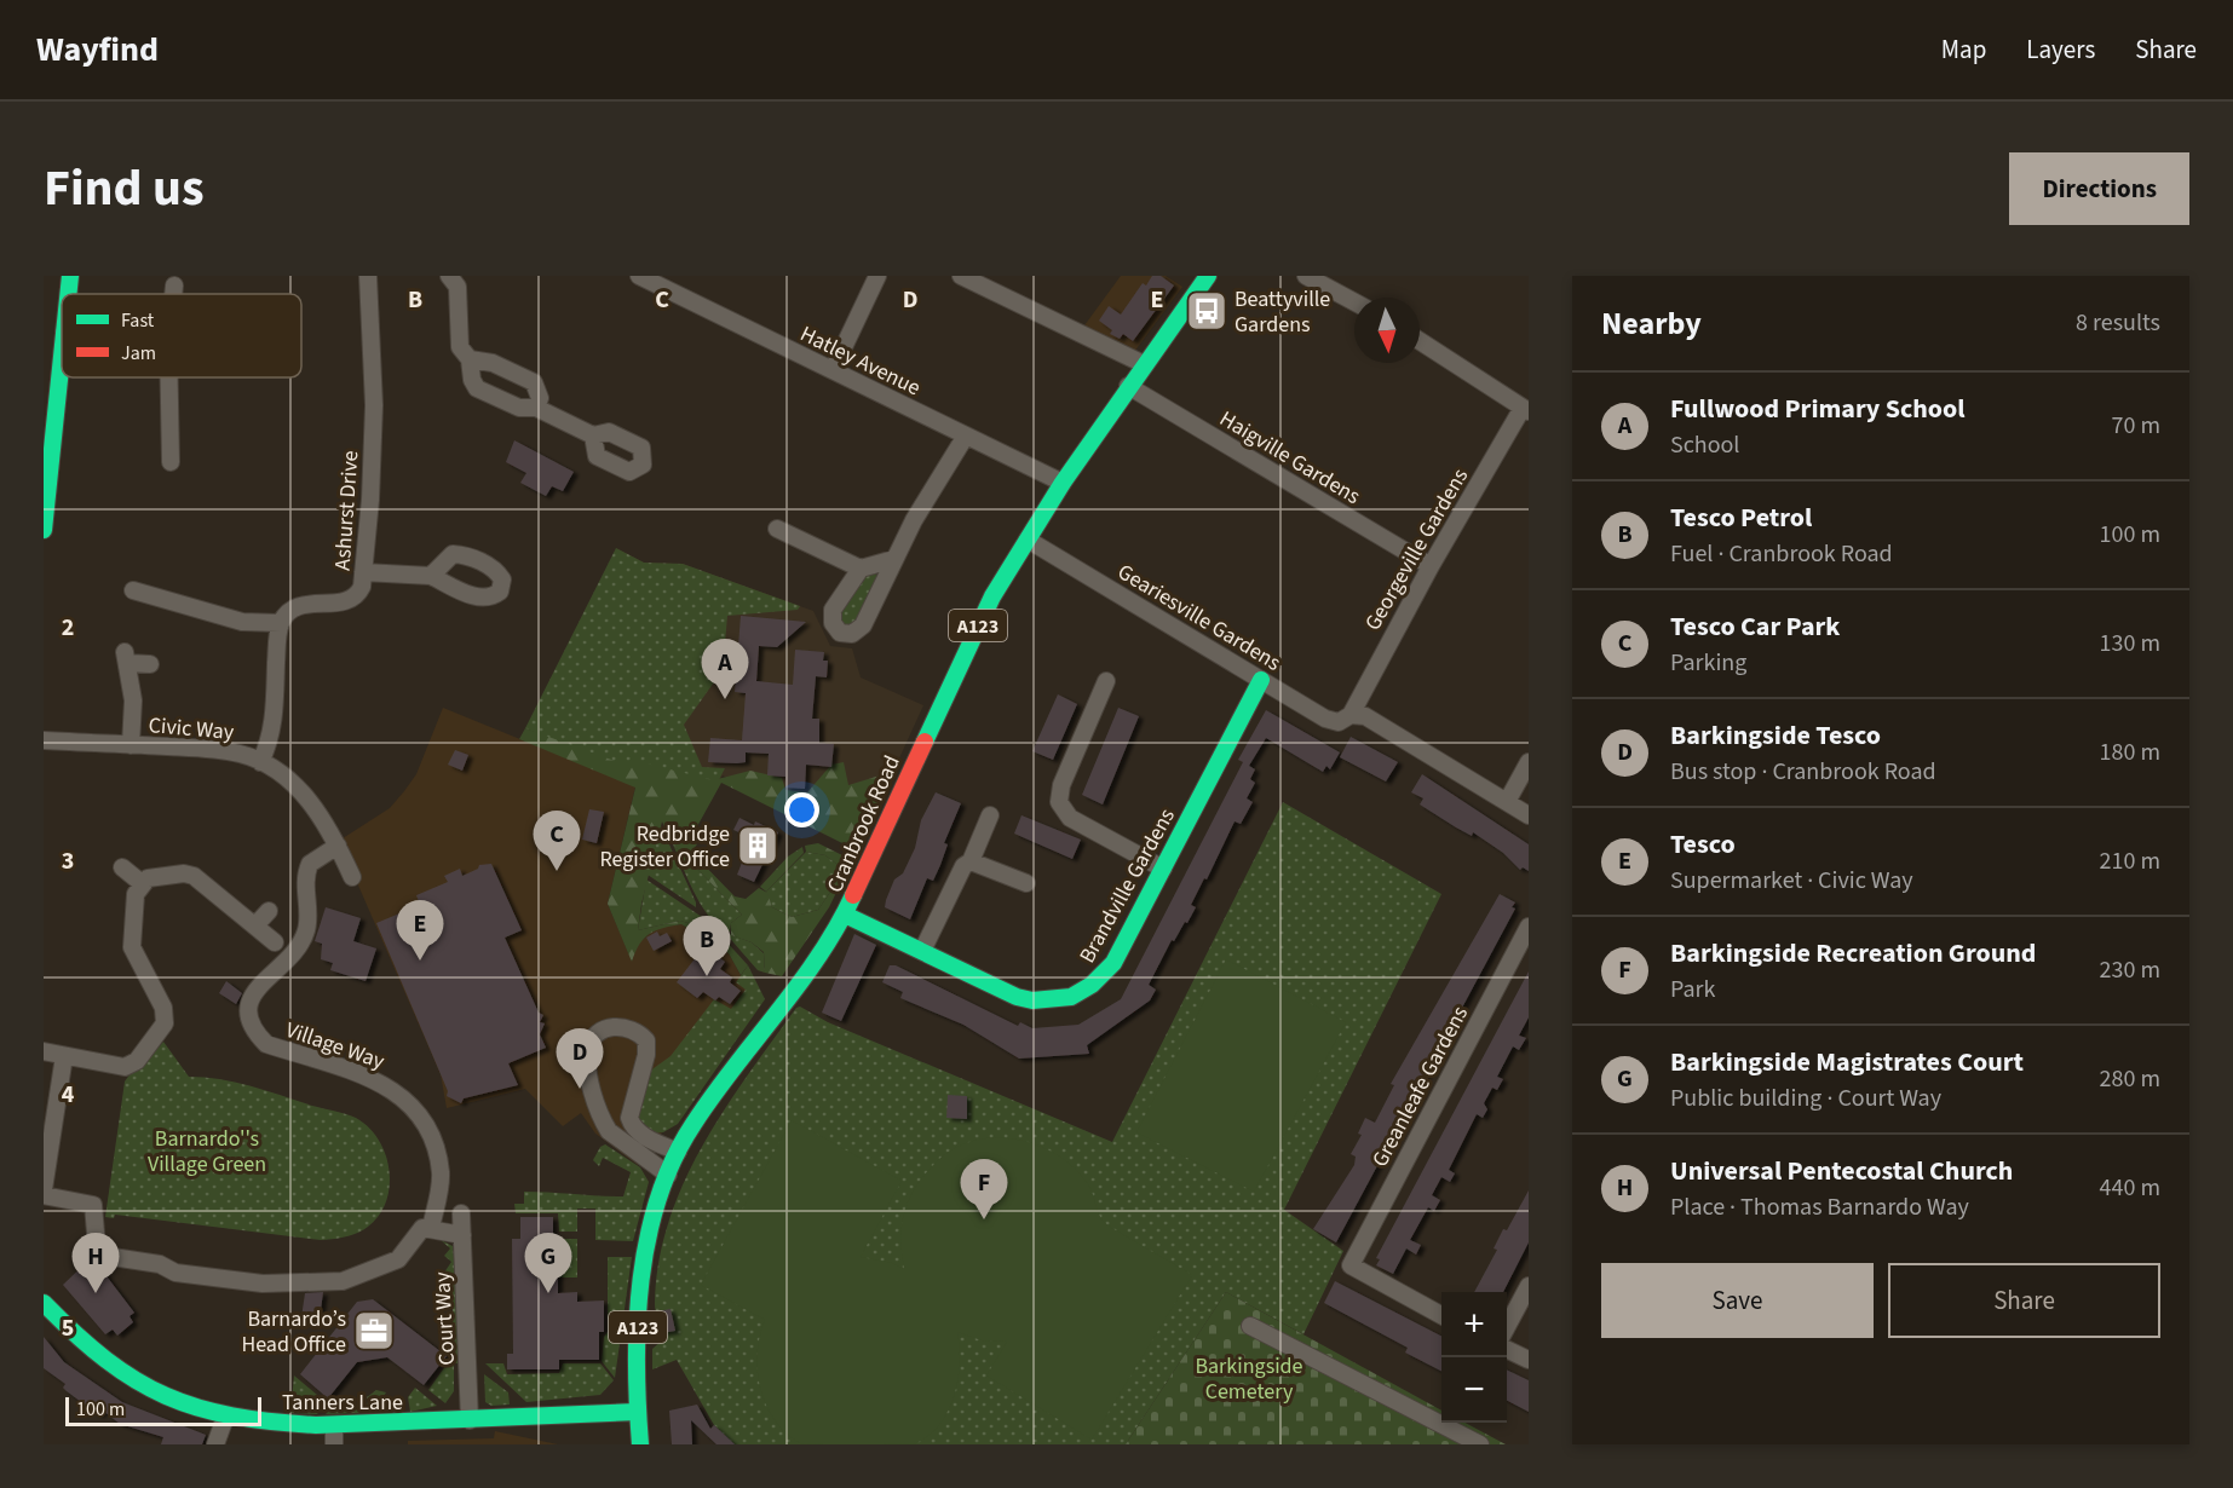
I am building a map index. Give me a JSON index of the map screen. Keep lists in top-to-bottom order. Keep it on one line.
{"streets":{"street":["Hatley Avenue","Haigville Gardens","Ashurst Drive","Georgeville Gardens","Geariesville Gardens","A123","Civic Way","Cranbrook Road","Brandville Gardens","Village Way","Greanleafe Gardens","Court Way","Tanners Lane"]},"crossings":[["Hatley Avenue","Cranbrook Road"],["Haigville Gardens","Georgeville Gardens"],["Haigville Gardens","Cranbrook Road"],["Georgeville Gardens","Geariesville Gardens"],["Geariesville Gardens","Cranbrook Road"],["Geariesville Gardens","Brandville Gardens"],["A123","Cranbrook Road"],["A123","Tanners Lane"],["Civic Way","Village Way"],["Cranbrook Road","Brandville Gardens"],["Cranbrook Road","Tanners Lane"],["Court Way","Tanners Lane"]],"parks":["Barnardo''s Village Green","Barkingside Cemetery"],"places":{"bus stop":["Beattyville Gardens"],"building":["Redbridge Register Office"],"office":["Barnardo’s Head Office"]},"legend":["Fast","Jam"],"scale_bar":"100 m","north":"bottom","page":{"header":"Wayfind","nav":["Map","Layers","Share"],"title":"Find us","buttons":["Directions",["Save","Share"]],"heading":["Nearby","8 results"],"list":[{"mark":"A","name":"Fullwood Primary School","note":"School","value":"70 m"},{"mark":"B","name":"Tesco Petrol","note":"Fuel · Cranbrook Road","value":"100 m"},{"mark":"C","name":"Tesco Car Park","note":"Parking","value":"130 m"},{"mark":"D","name":"Barkingside Tesco","note":"Bus stop · Cranbrook Road","value":"180 m"},{"mark":"E","name":"Tesco","note":"Supermarket · Civic Way","value":"210 m"},{"mark":"F","name":"Barkingside Recreation Ground","note":"Park","value":"230 m"},{"mark":"G","name":"Barkingside Magistrates Court","note":"Public building · Court Way","value":"280 m"},{"mark":"H","name":"Universal Pentecostal Church","note":"Place · Thomas Barnardo Way","value":"440 m"}],"pins":["A","C","E","B","D","F","G","H"],"map_buttons":["+","−"],"scale":"100 m"},"grid":{"columns":["B","C","D","E"],"rows":["2","3","4","5"]}}
